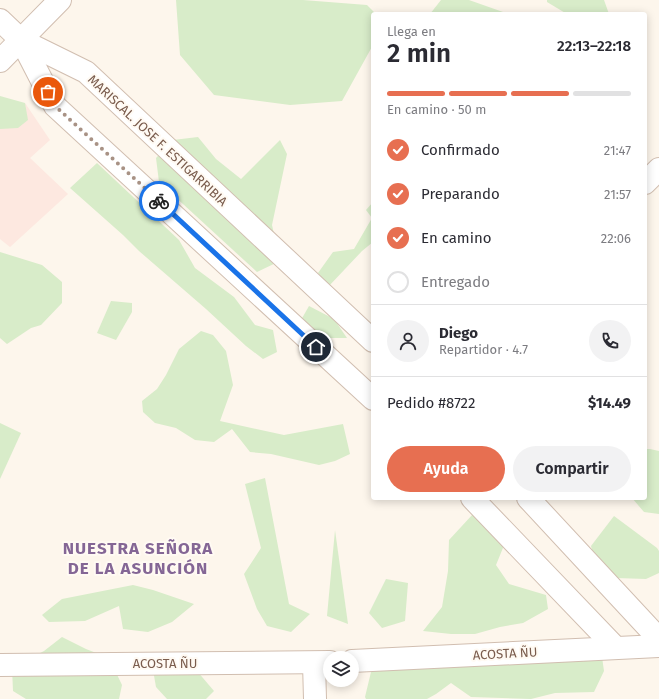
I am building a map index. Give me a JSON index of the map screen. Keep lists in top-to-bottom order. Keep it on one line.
{"streets":{"street":["MARISCAL. JOSE F. ESTIGARRIBIA","ACOSTA ÑU"]},"districts":["NUESTRA SEÑORA DE LA ASUNCIÓN"],"page":{"heading":["2 min","Llega en","22:13–22:18"],"panel":["Diego","Repartidor · 4.7","Pedido #8722","$14.49"],"bar":"En camino · 50 m","list":[["Confirmado","21:47"],["Preparando","21:57"],["En camino","22:06"],"Entregado"],"buttons":["Ayuda","Compartir"]}}
